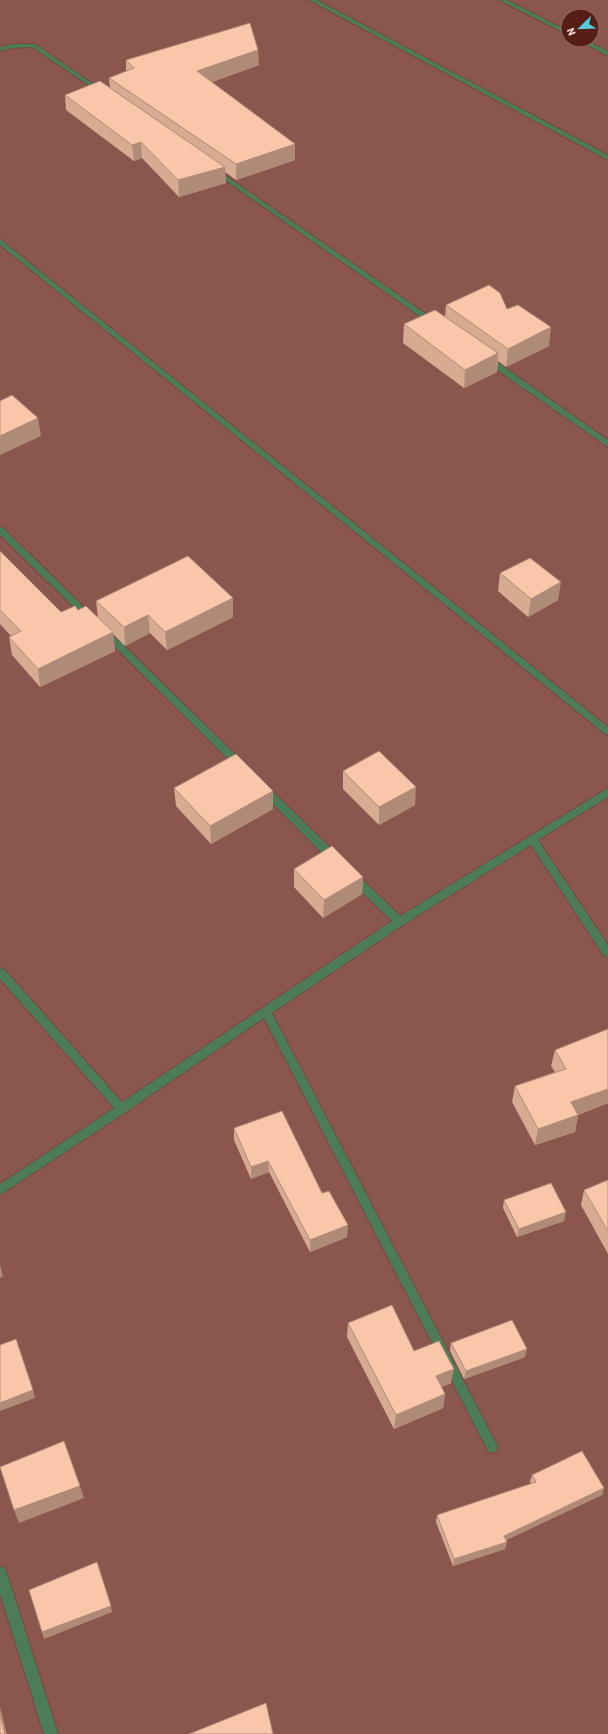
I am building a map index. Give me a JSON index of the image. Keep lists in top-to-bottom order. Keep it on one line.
{"north":"bottom left"}
